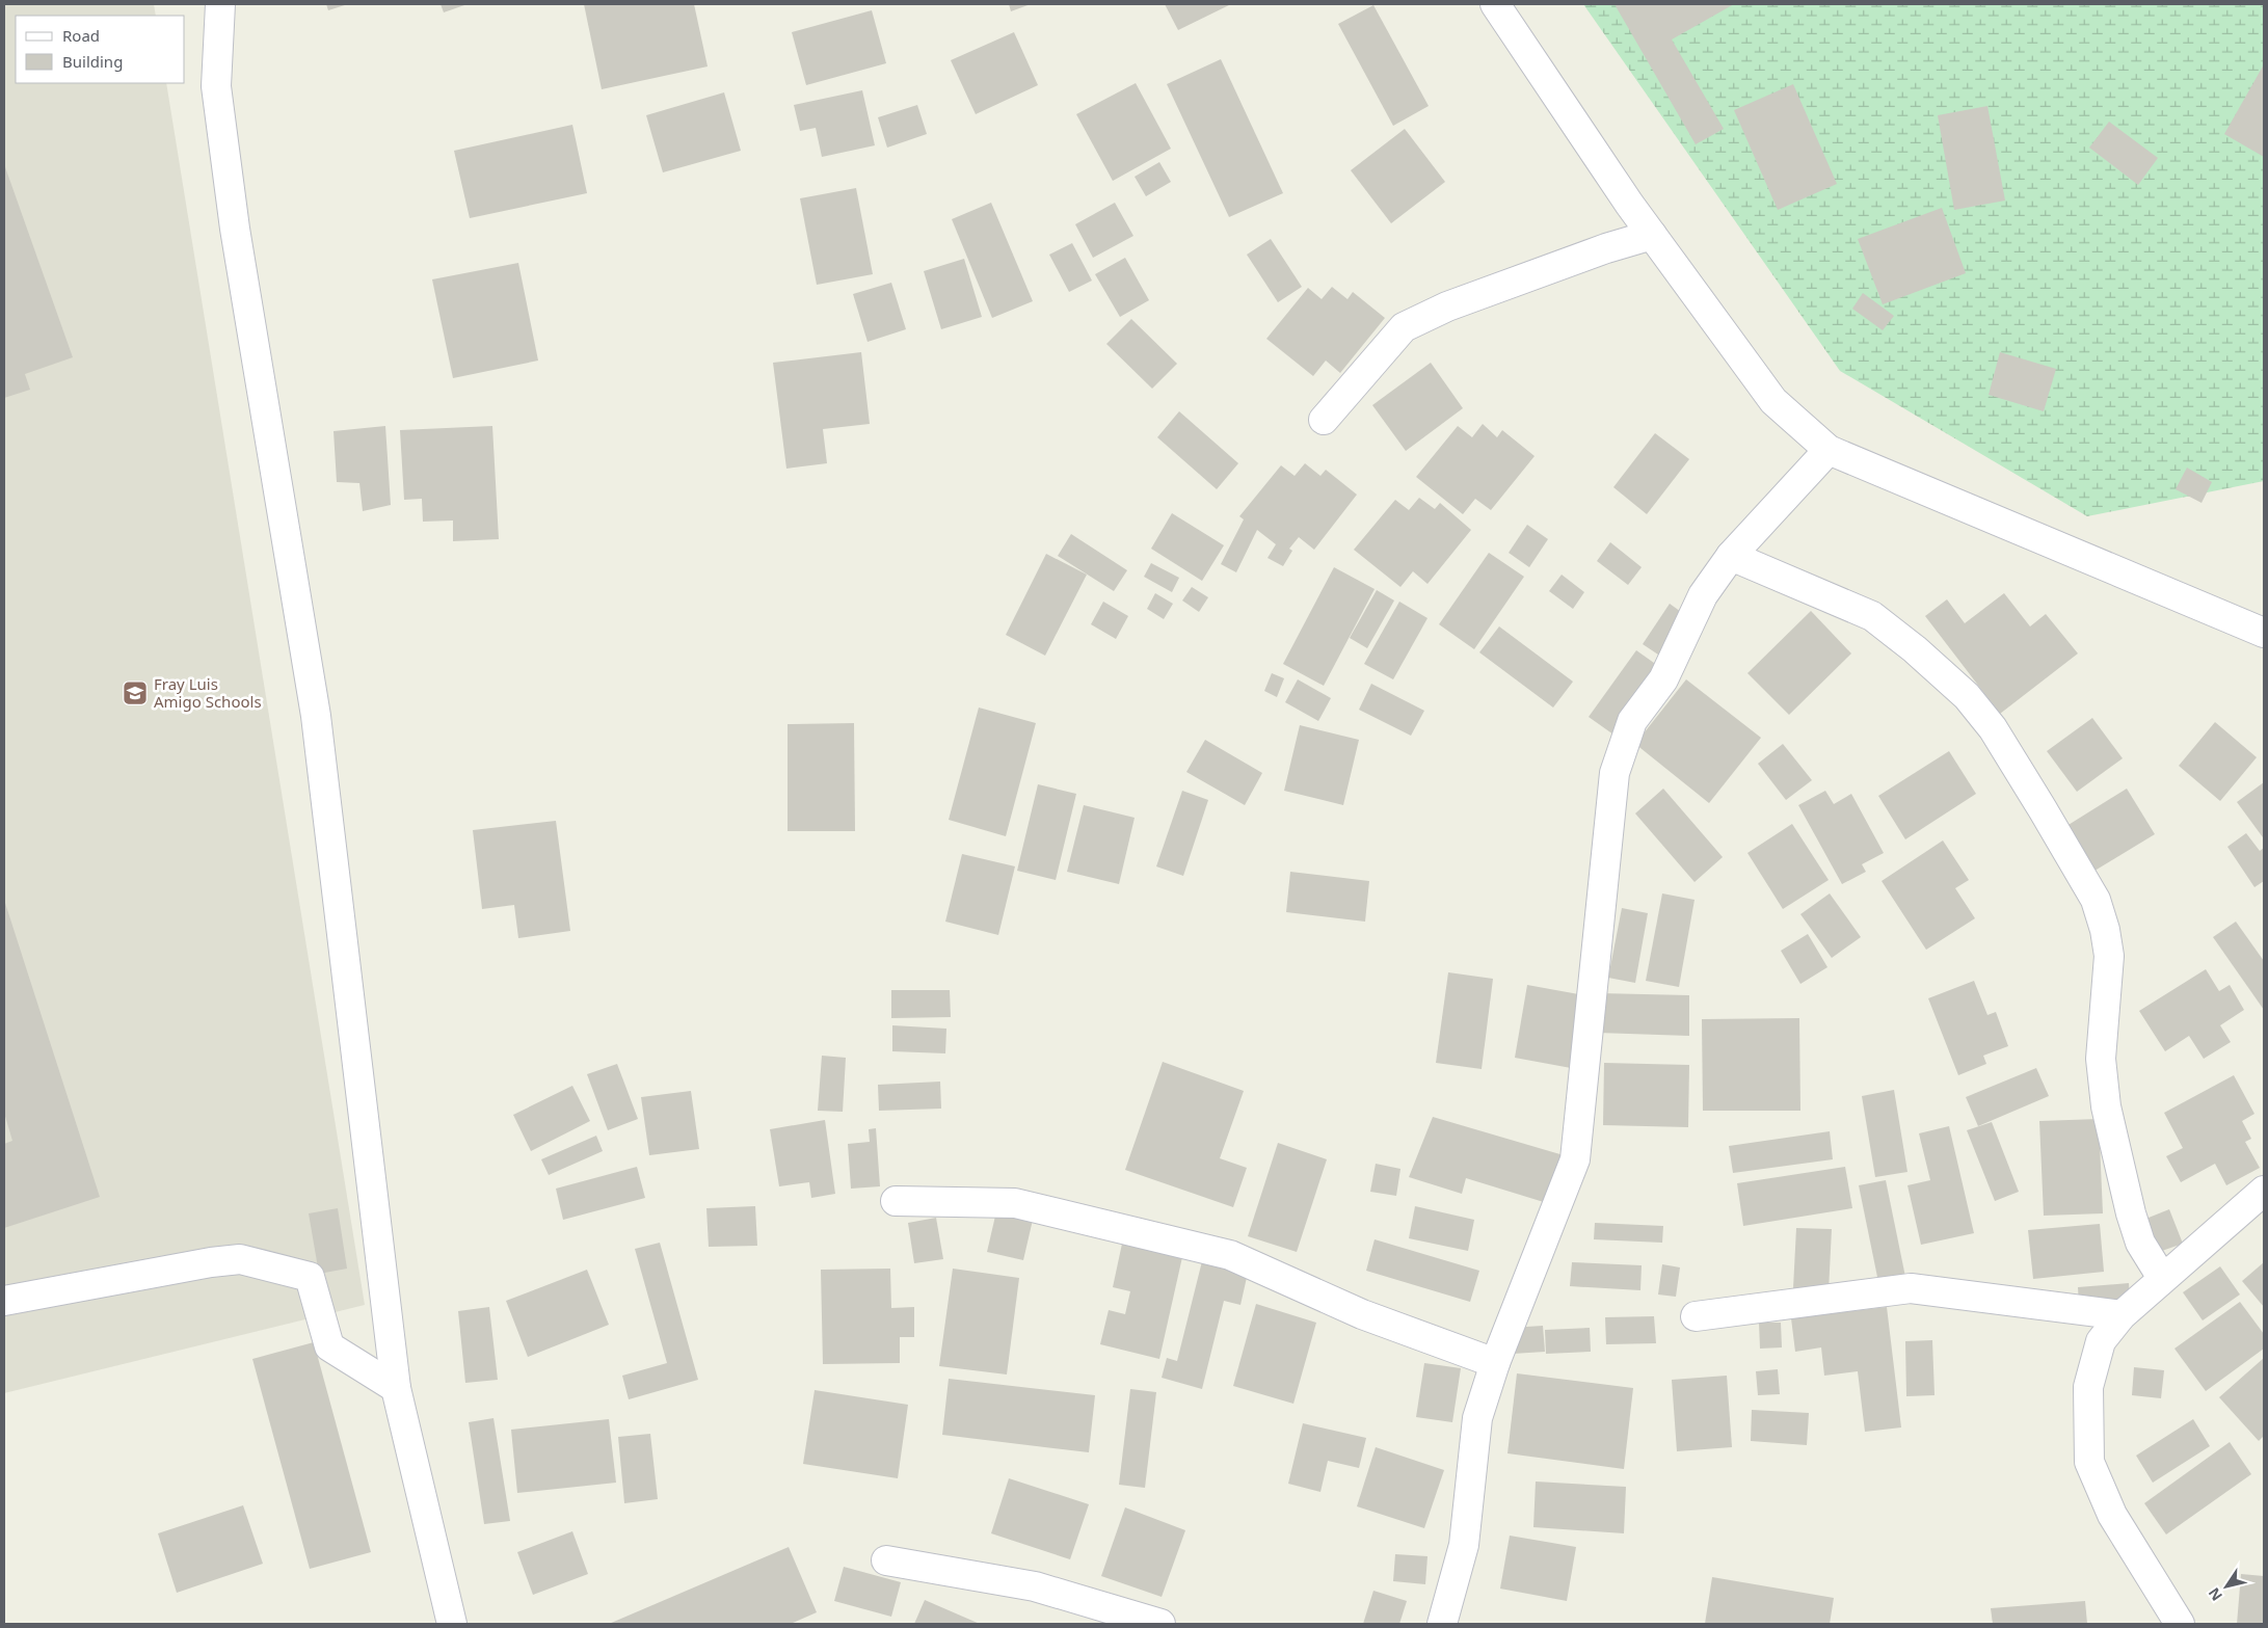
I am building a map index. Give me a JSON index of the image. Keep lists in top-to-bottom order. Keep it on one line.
{"places":{"school or university":["Fray Luis Amigo Schools"]},"legend":["Road","Building"],"north":"bottom left"}
